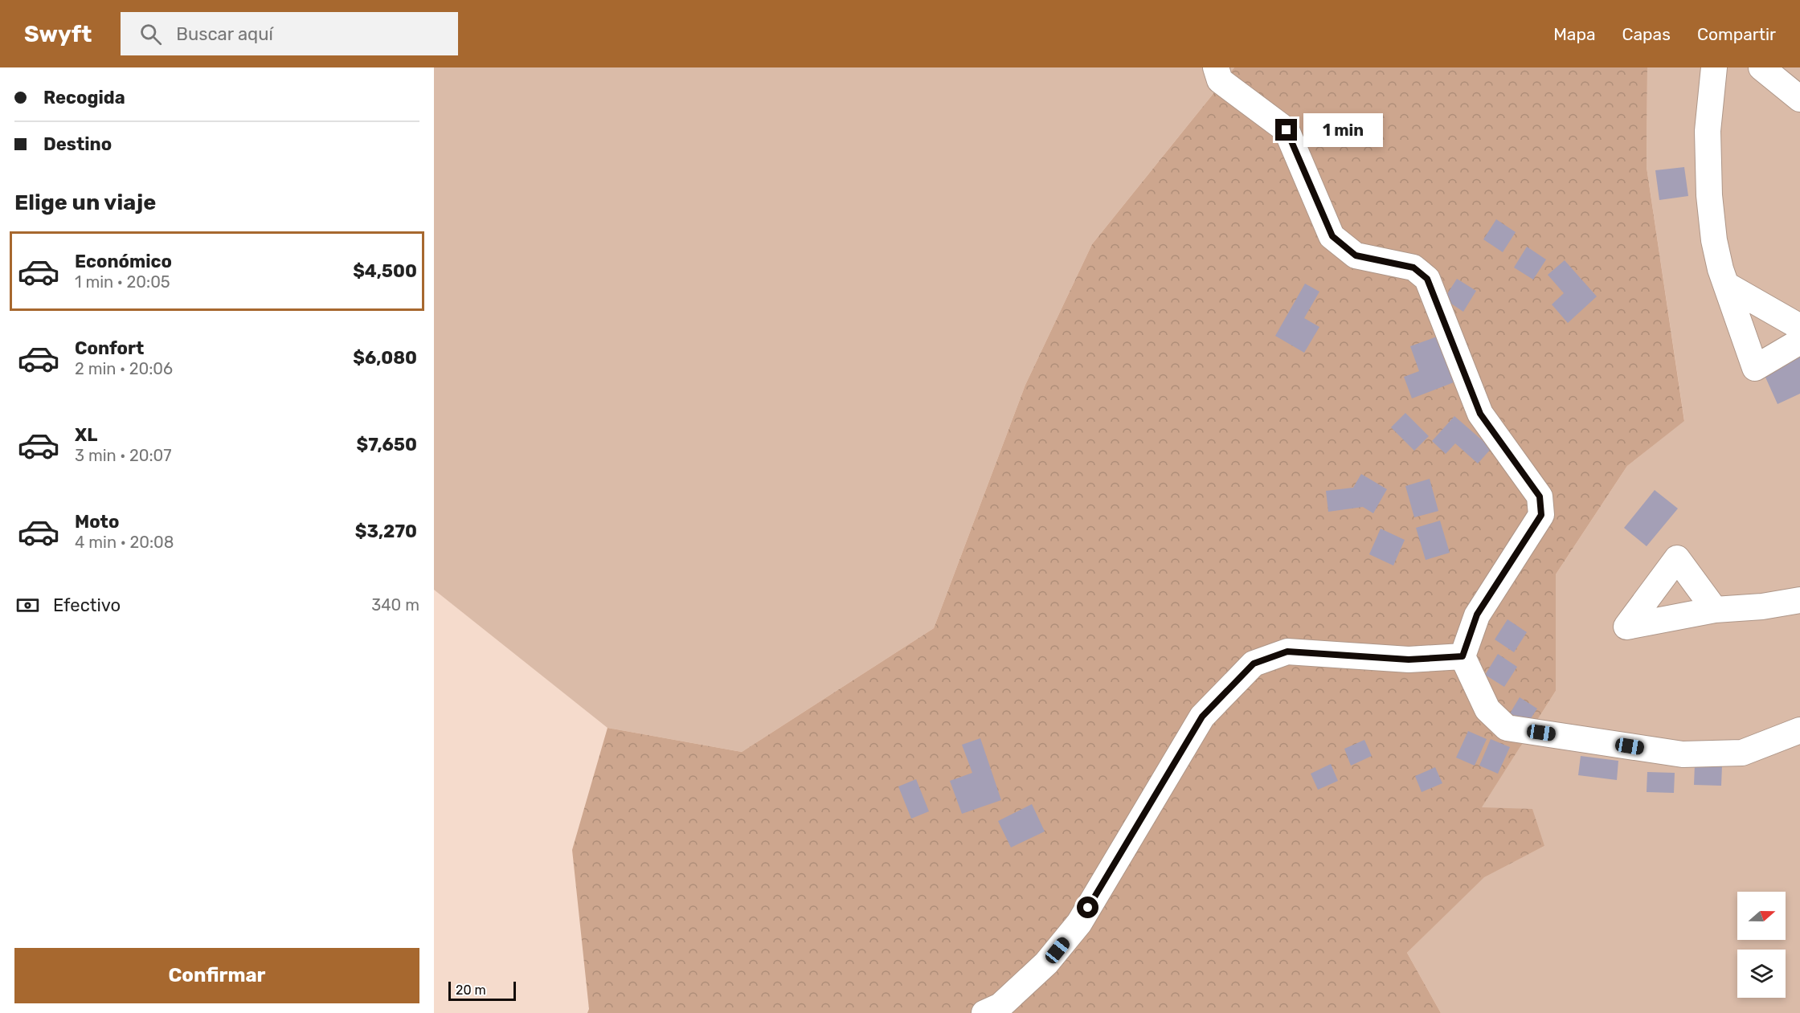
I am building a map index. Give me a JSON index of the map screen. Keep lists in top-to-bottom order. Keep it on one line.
{"scale_bar":"20 m","north":"right","page":{"header":"Swyft","search":"Buscar aquí","nav":["Mapa","Capas","Compartir"],"banner":["Recogida","Destino"],"bubble":"1 min","heading":"Elige un viaje","list":[{"name":"Económico","note":"1 min · 20:05","value":"$4,500"},{"name":"Confort","note":"2 min · 20:06","value":"$6,080"},{"name":"XL","note":"3 min · 20:07","value":"$7,650"},{"name":"Moto","note":"4 min · 20:08","value":"$3,270"}],"pay":["Efectivo","340 m"],"buttons":"Confirmar","scale":"20 m"}}
